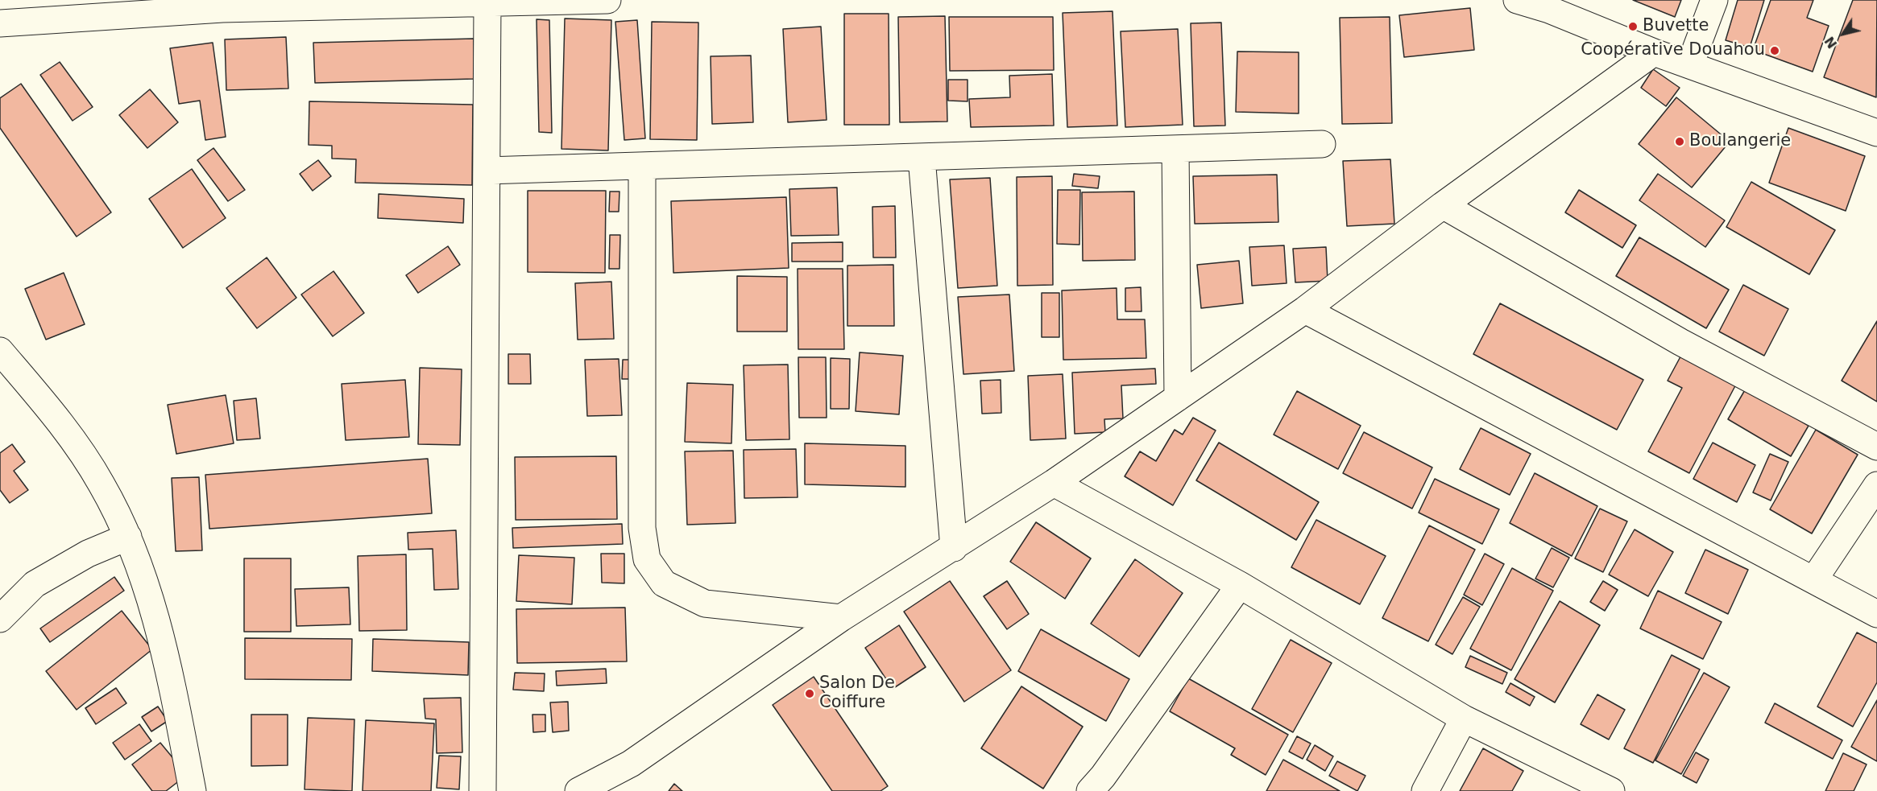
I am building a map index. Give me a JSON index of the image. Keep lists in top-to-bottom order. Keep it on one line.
{"places":["Buvette","Coopérative Douahou","Boulangerie","Salon De Coiffure"],"north":"bottom left"}
